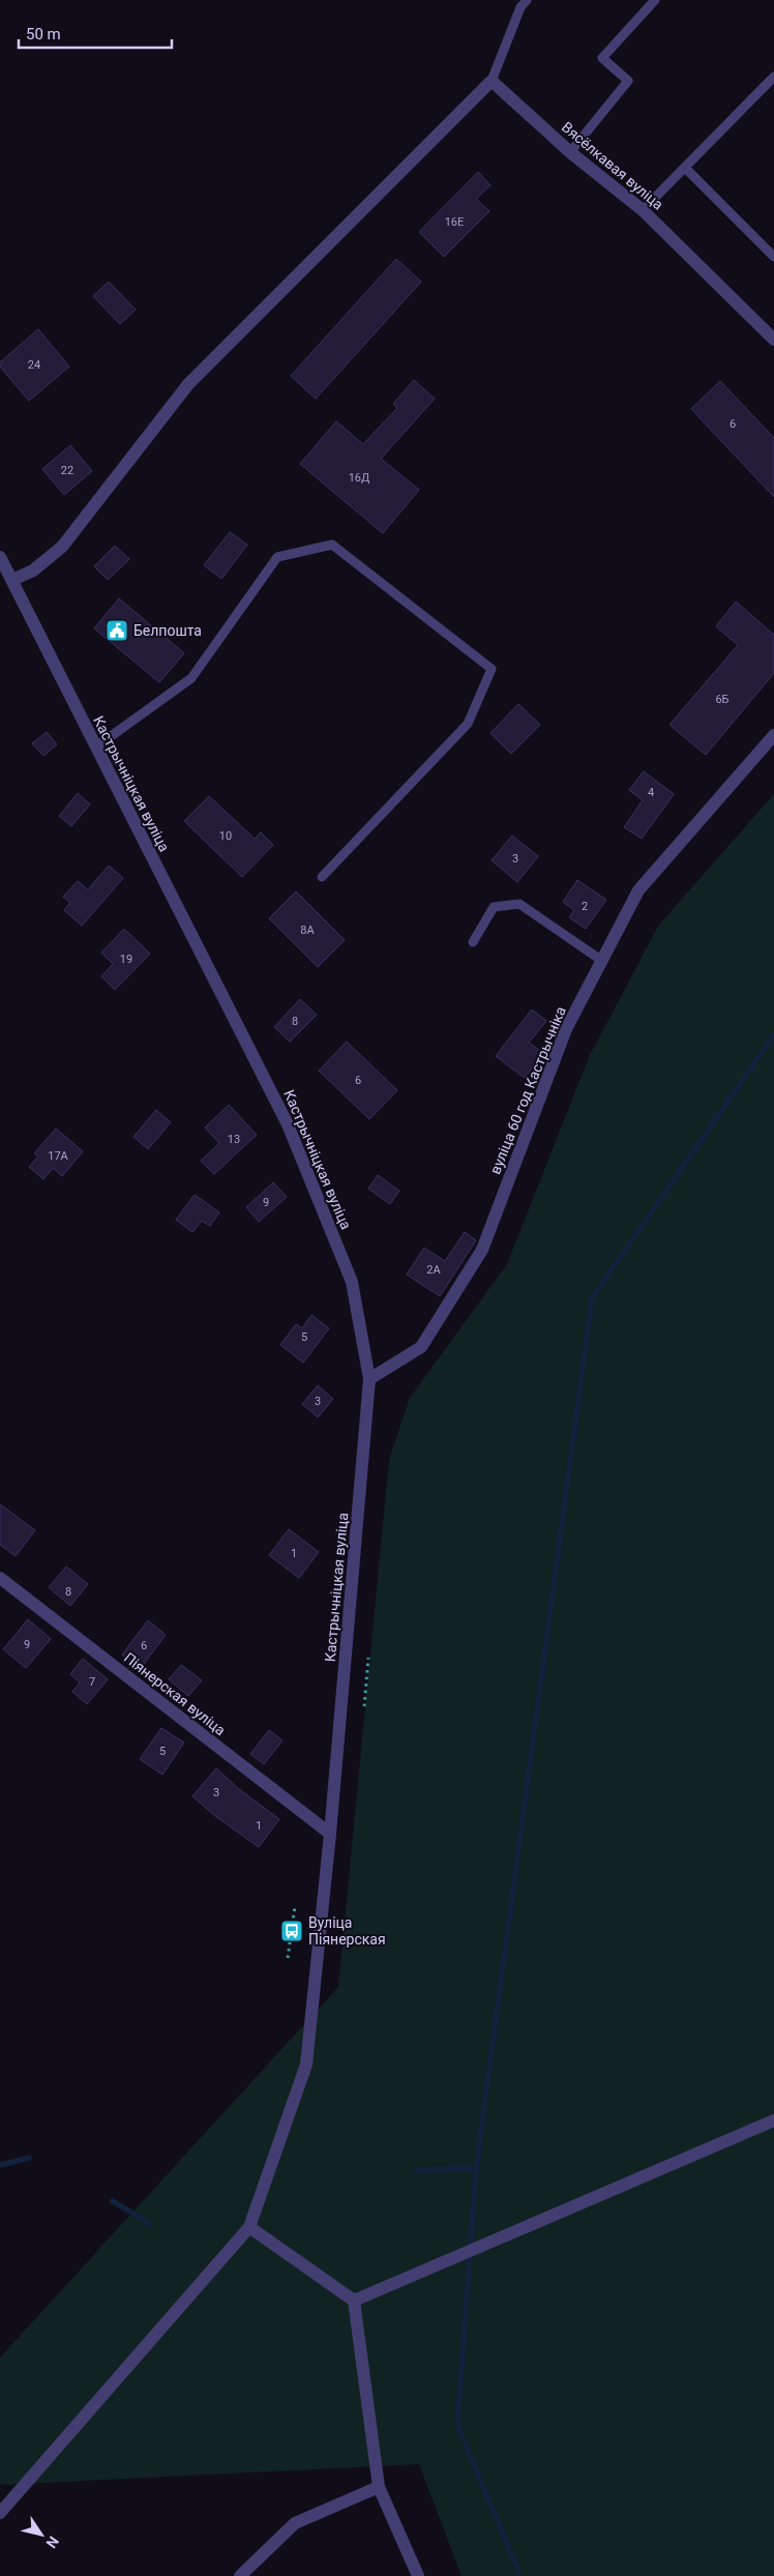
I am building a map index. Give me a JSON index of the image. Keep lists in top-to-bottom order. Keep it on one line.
{"streets":{"street":["Вясёлкавая вуліца","Кастрычніцкая вуліца","вуліца 60 год Кастрычніка","Піянерская вуліца"]},"crossings":[["Кастрычніцкая вуліца","вуліца 60 год Кастрычніка"],["Кастрычніцкая вуліца","Піянерская вуліца"]],"places":{"public building":["Белпошта"],"bus stop":["Вуліца Піянерская"]},"house_numbers":["16Е","24","6","22","16Д","6Б","4","10","3","2","8А","19","8","6","13","17А","9","2А","5","3","1","8","9","6","7","5","3","1"],"scale_bar":"50 m","north":"bottom right"}
